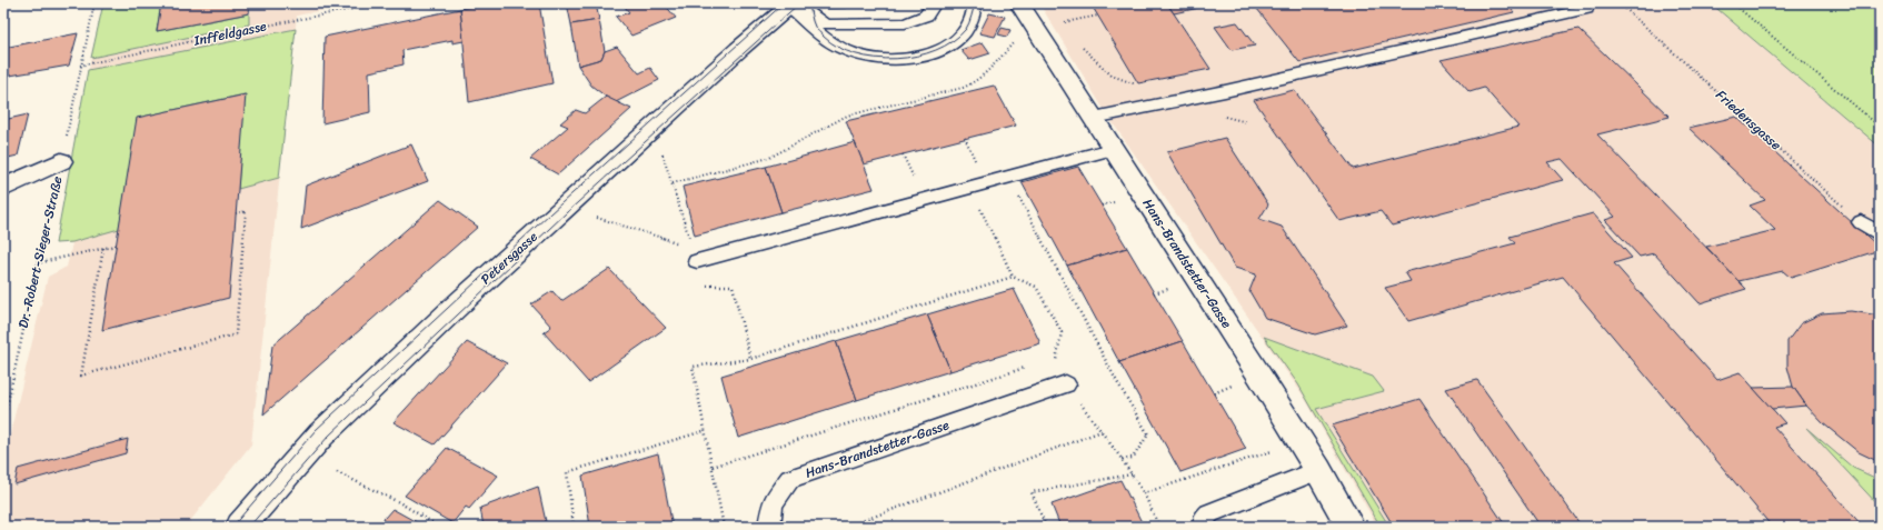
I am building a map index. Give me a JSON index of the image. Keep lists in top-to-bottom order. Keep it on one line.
{"streets":{"street":["Dr.-Robert-Sieger-Straße","Petersgasse","Hans-Brandstetter-Gasse"],"path":["Inffeldgasse","Friedensgasse"]},"crossings":[["Inffeldgasse","Dr.-Robert-Sieger-Straße"]]}
